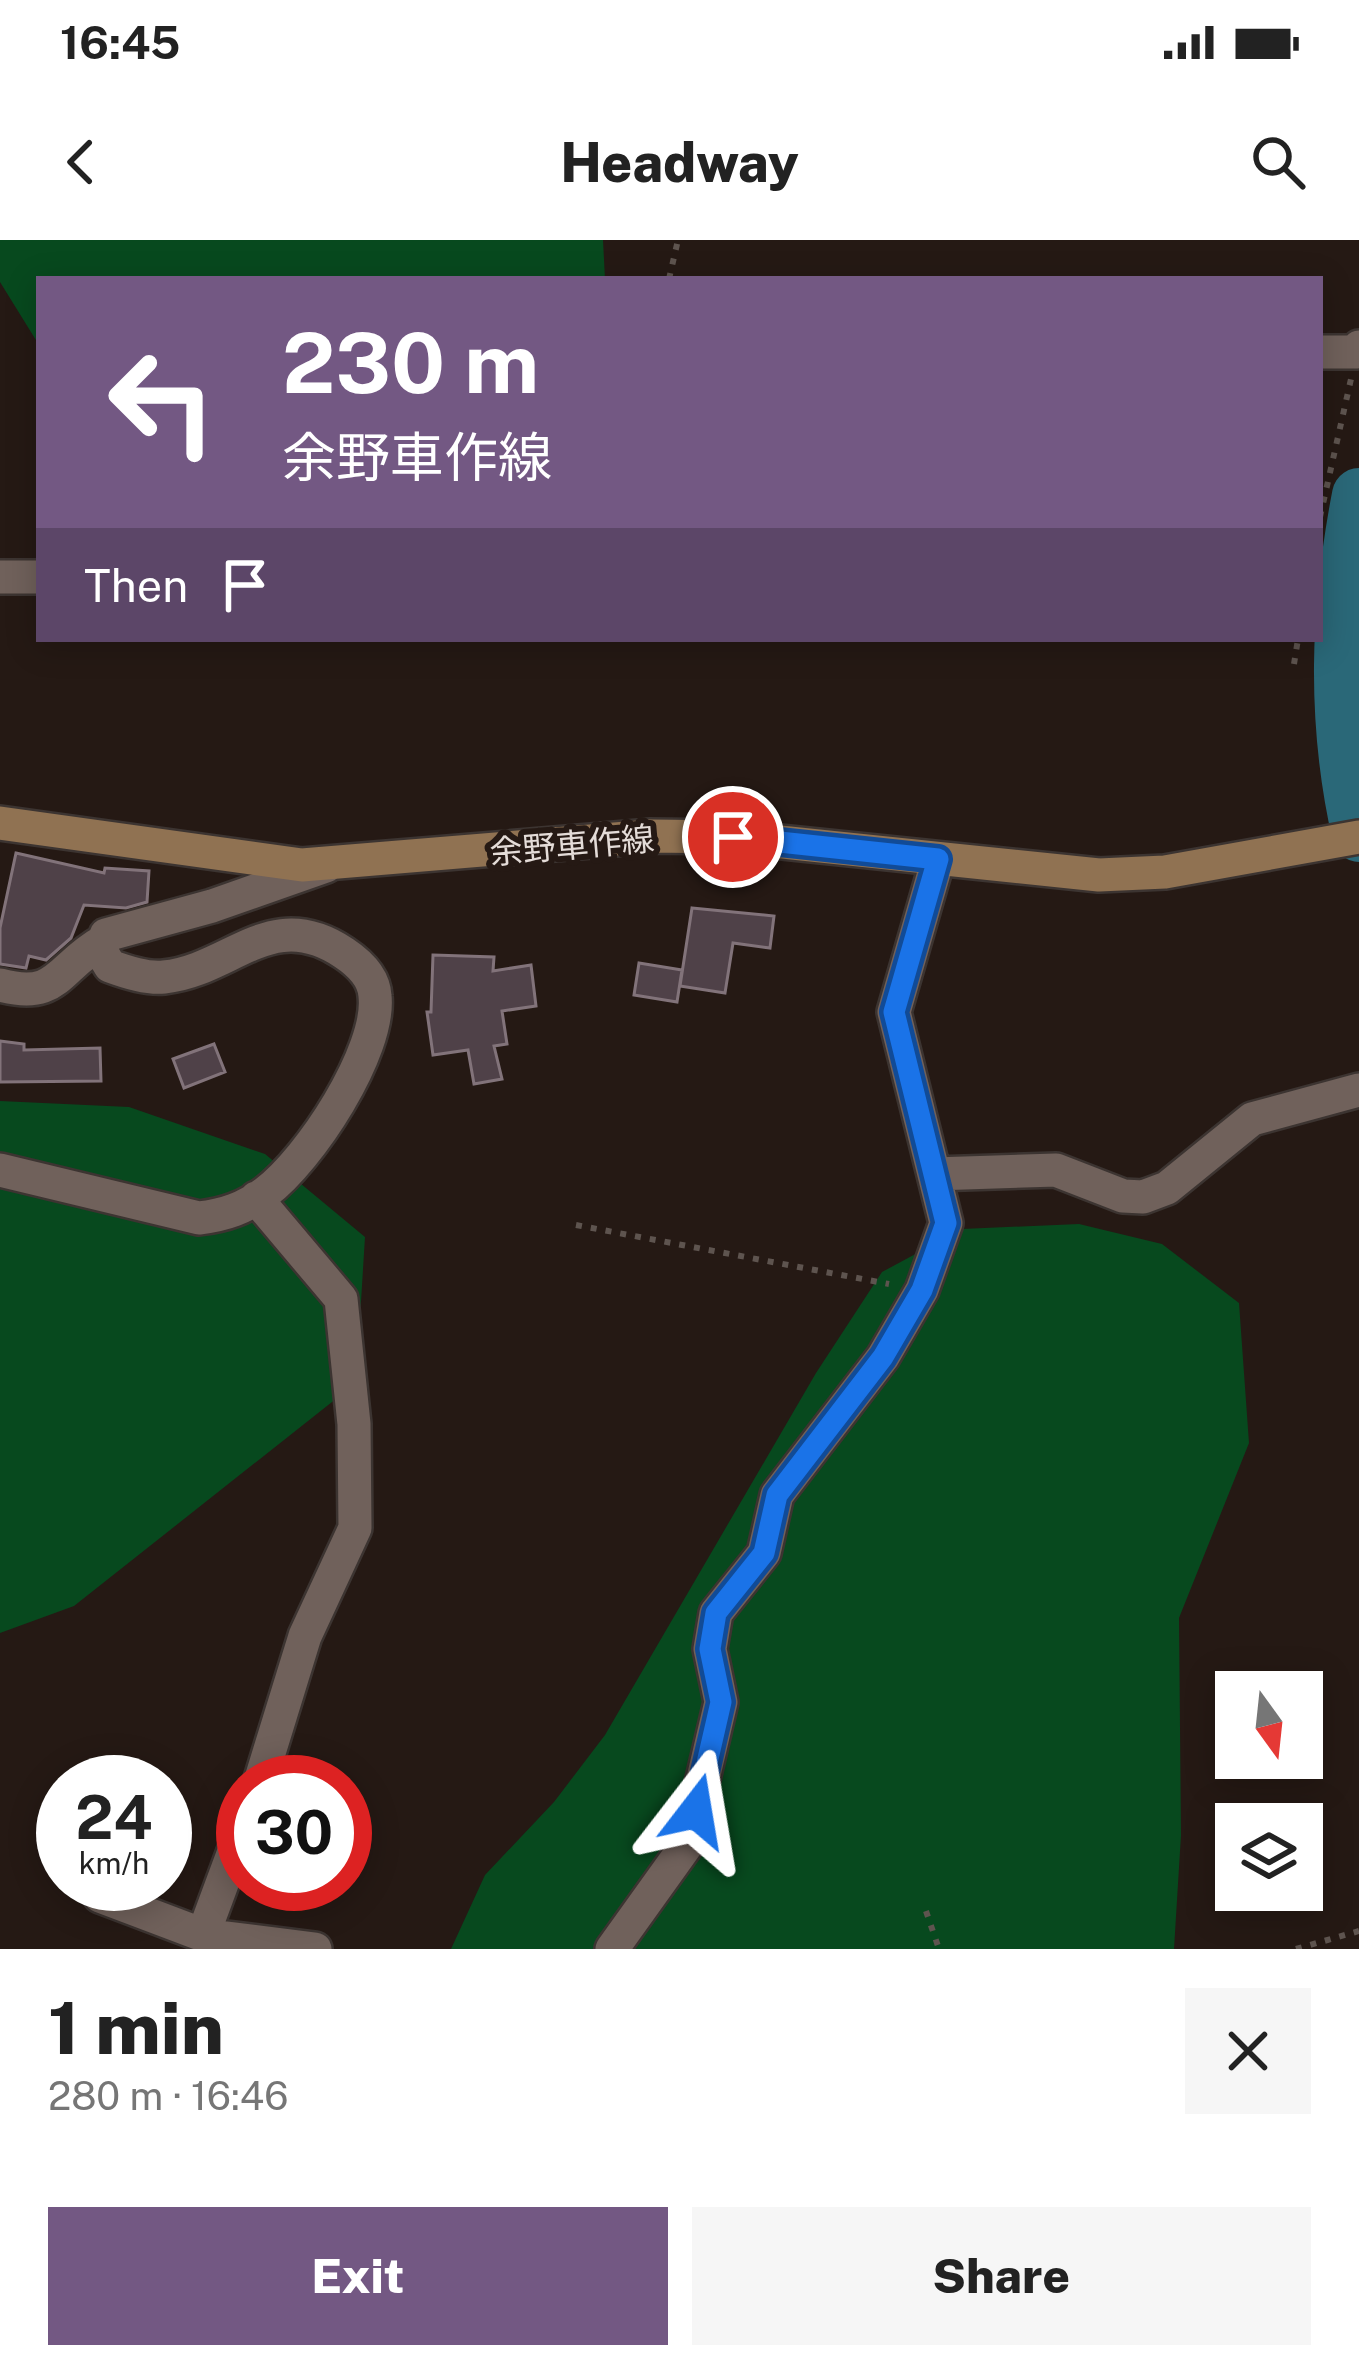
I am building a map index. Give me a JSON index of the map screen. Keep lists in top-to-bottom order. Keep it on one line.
{"streets":{"main road":["余野車作線"]},"north":"bottom","page":{"status":"16:45","header":"Headway","turn":["230 m","余野車作線"],"then":"Then","speed":"24 km/h","limit":"30","heading":["1 min","280 m · 16:46"],"buttons":["Exit","Share"]}}
